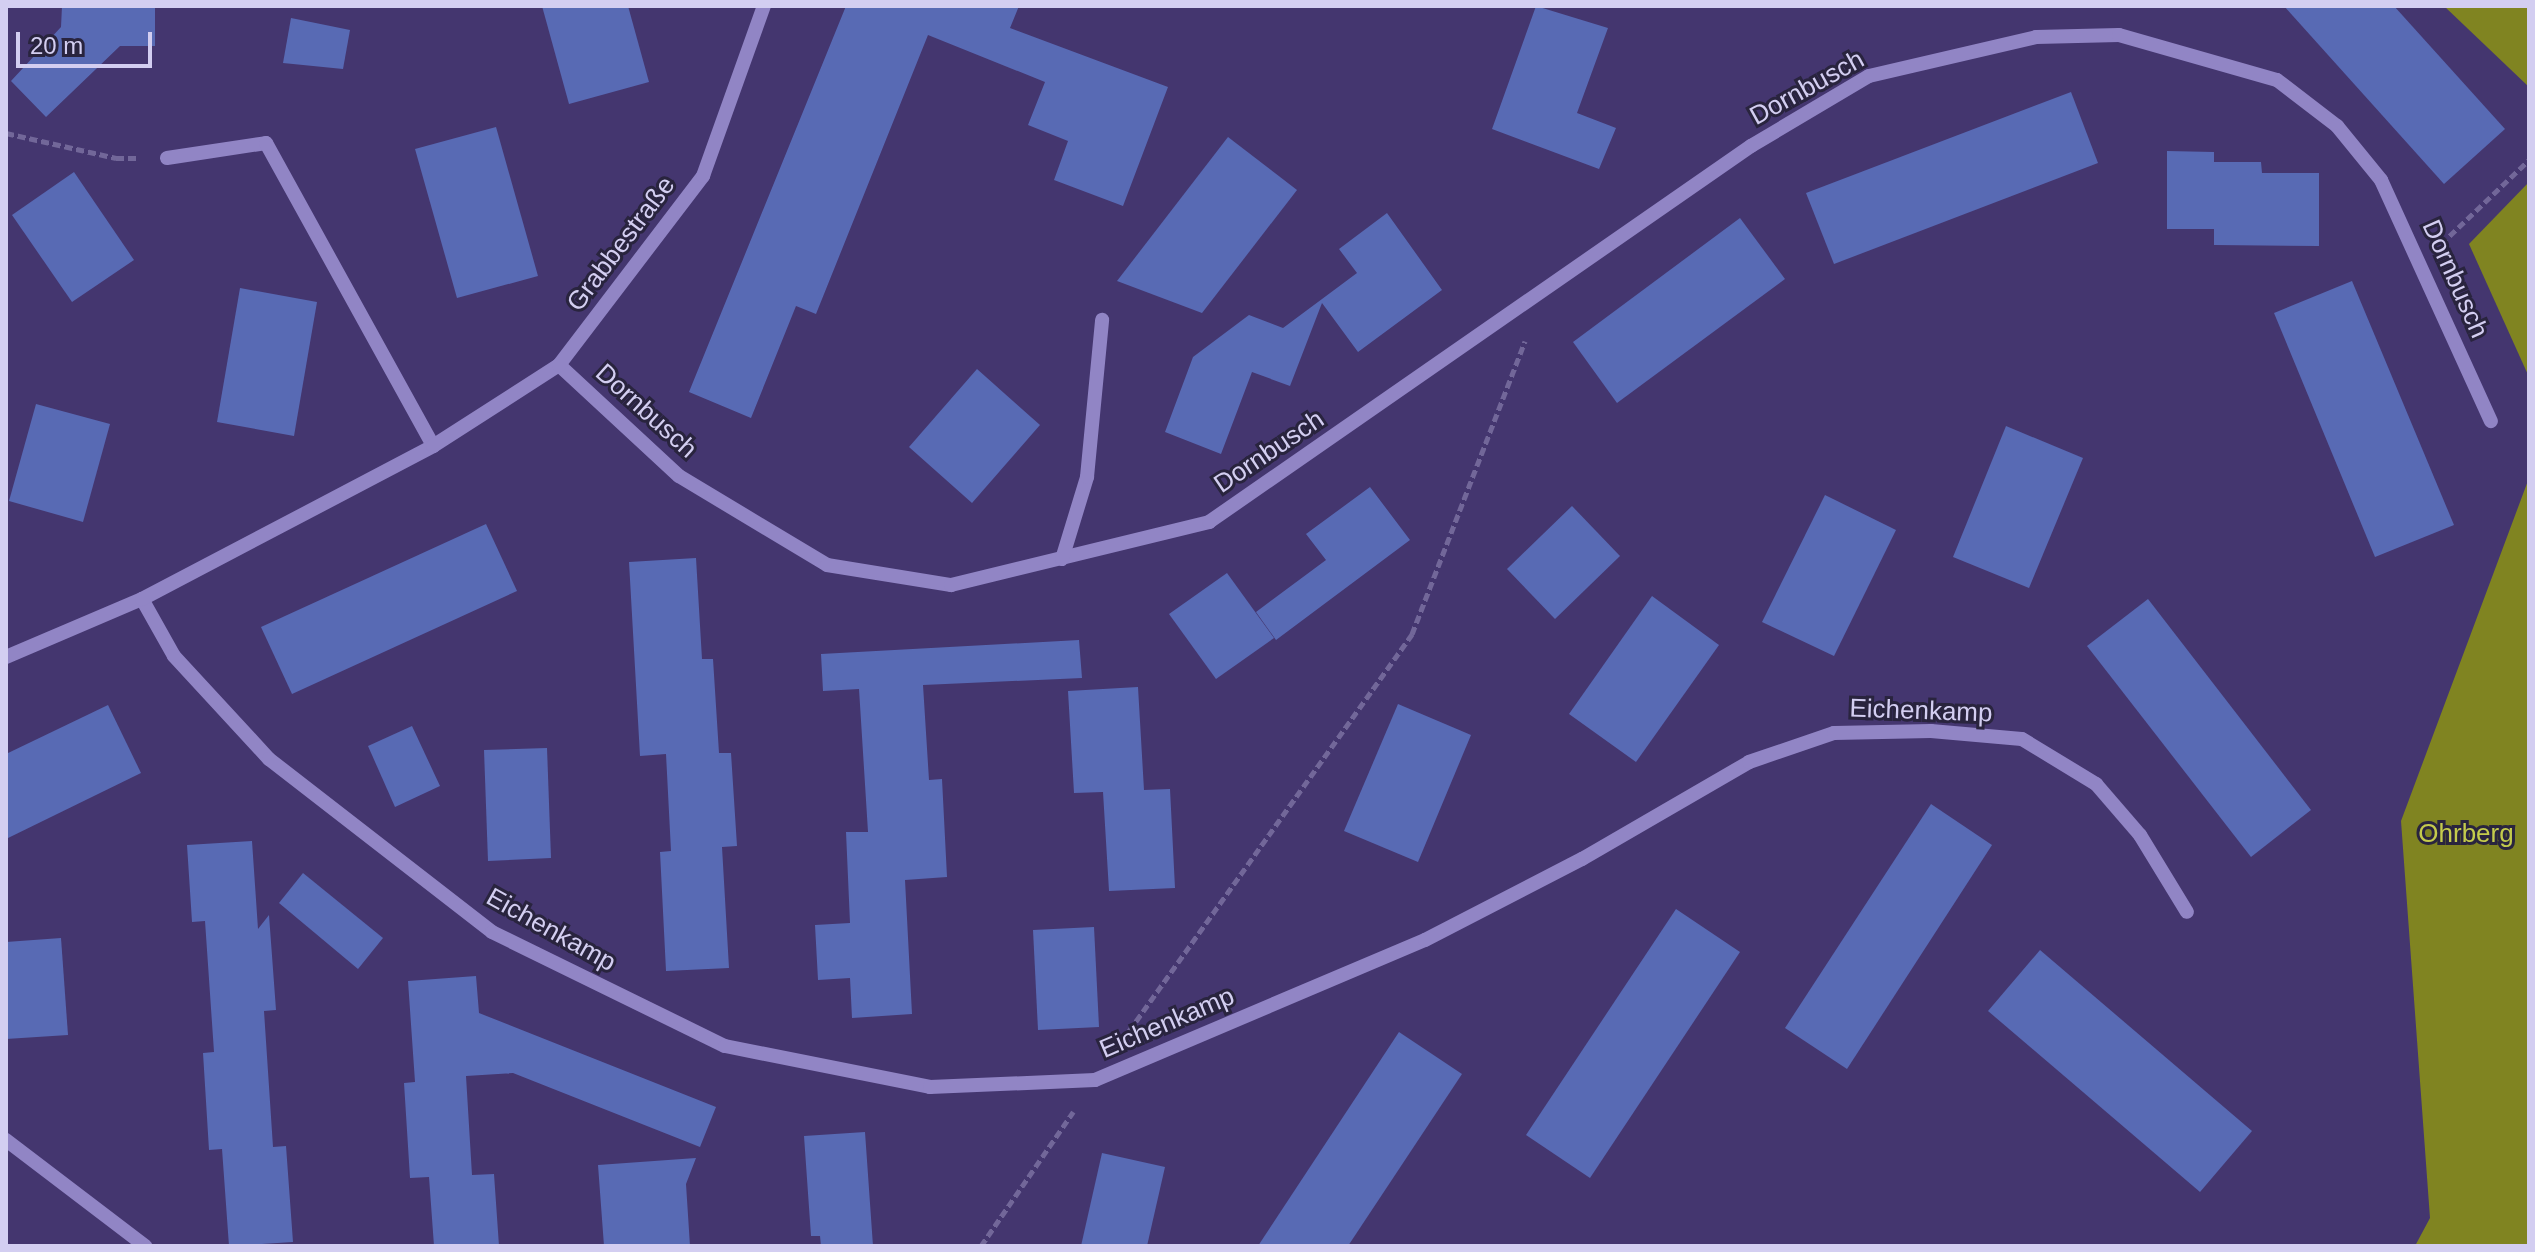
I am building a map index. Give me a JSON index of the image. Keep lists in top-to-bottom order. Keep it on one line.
{"streets":{"street":["Dornbusch","Grabbestraße","Eichenkamp"]},"crossings":[["Dornbusch","Grabbestraße"],["Grabbestraße","Eichenkamp"]],"parks":["Ohrberg"],"scale_bar":"20 m"}
